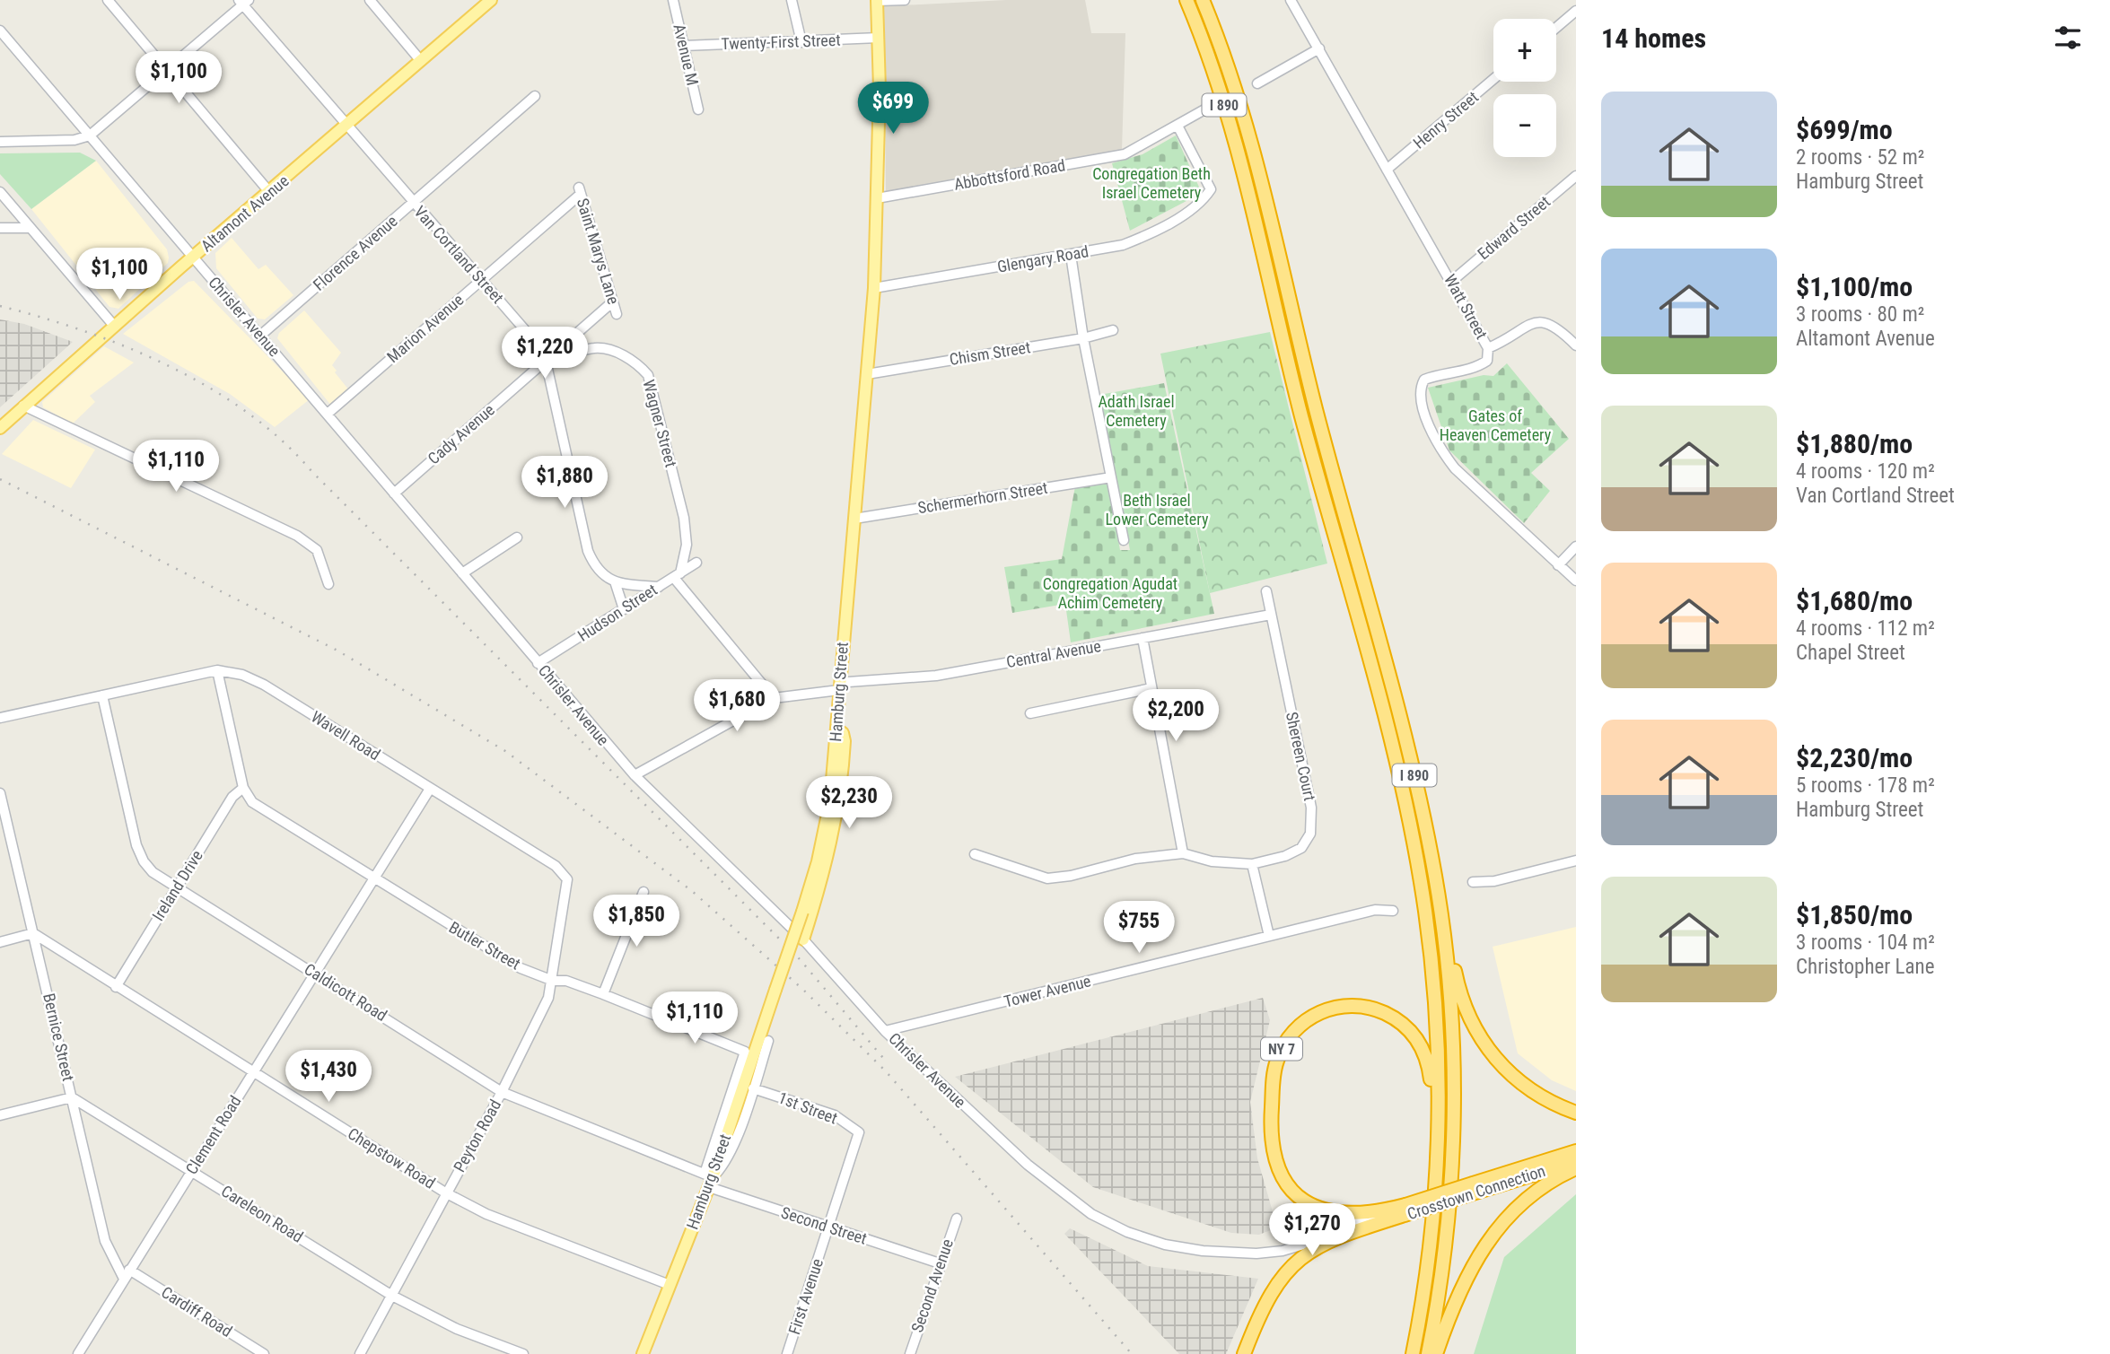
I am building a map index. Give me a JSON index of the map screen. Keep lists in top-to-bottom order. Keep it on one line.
{"streets":{"highway":["I 890","NY 7","Crosstown Connection"],"main road":["Altamont Avenue","Hamburg Street"],"street":["Twenty-First Street","Avenue M","Henry Street","Abbottsford Road","Edward Street","Saint Marys Lane","Florence Avenue","Van Cortland Street","Glengary Road","Watt Street","Chrisler Avenue","Marion Avenue","Chism Street","Wagner Street","Cady Avenue","Schermerhorn Street","Hudson Street","Central Avenue","Wavell Road","Shereen Court","Ireland Drive","Butler Street","Tower Avenue","Caldicott Road","Bernice Street","1st Street","Clement Road","Peyton Road","Chepstow Road","Careleon Road","Second Street","Second Avenue","First Avenue","Cardiff Road"]},"crossings":[["Twenty-First Street","Avenue M"],["Twenty-First Street","Hamburg Street"],["I 890","NY 7"],["Henry Street","Watt Street"],["Abbottsford Road","Glengary Road"],["Abbottsford Road","Hamburg Street"],["Altamont Avenue","Van Cortland Street"],["Altamont Avenue","Chrisler Avenue"],["Edward Street","Watt Street"],["Saint Marys Lane","Marion Avenue"],["Saint Marys Lane","Cady Avenue"],["Florence Avenue","Van Cortland Street"],["Florence Avenue","Chrisler Avenue"],["Van Cortland Street","Marion Avenue"],["Van Cortland Street","Wagner Street"],["Van Cortland Street","Cady Avenue"],["Van Cortland Street","Hudson Street"],["Glengary Road","Hamburg Street"],["Chrisler Avenue","Marion Avenue"],["Chrisler Avenue","Cady Avenue"],["Chrisler Avenue","Hudson Street"],["Chrisler Avenue","Tower Avenue"],["Chrisler Avenue","NY 7"],["Chrisler Avenue","Crosstown Connection"],["Chism Street","Hamburg Street"],["Wagner Street","Cady Avenue"],["Wagner Street","Hudson Street"],["Schermerhorn Street","Hamburg Street"],["Central Avenue","Hamburg Street"],["Central Avenue","Shereen Court"],["Hamburg Street","Butler Street"],["Hamburg Street","Caldicott Road"],["Hamburg Street","Chepstow Road"],["Hamburg Street","Second Street"],["Wavell Road","Butler Street"],["Wavell Road","Caldicott Road"],["Wavell Road","Clement Road"],["Wavell Road","Peyton Road"],["Ireland Drive","Butler Street"],["Ireland Drive","Caldicott Road"],["Ireland Drive","Chepstow Road"],["Butler Street","Caldicott Road"],["Butler Street","Clement Road"],["Butler Street","Peyton Road"],["Butler Street","Second Street"],["Caldicott Road","Clement Road"],["Caldicott Road","Peyton Road"],["Caldicott Road","Second Street"],["Bernice Street","Clement Road"],["Bernice Street","Chepstow Road"],["Bernice Street","Careleon Road"],["Bernice Street","Cardiff Road"],["NY 7","Crosstown Connection"],["1st Street","First Avenue"],["Clement Road","Chepstow Road"],["Clement Road","Careleon Road"],["Clement Road","Cardiff Road"],["Peyton Road","Chepstow Road"],["Peyton Road","Careleon Road"],["Second Street","Second Avenue"],["Second Street","First Avenue"]],"parks":["Congregation Beth Israel Cemetery","Adath Israel Cemetery","Gates of Heaven Cemetery","Beth Israel Lower Cemetery","Congregation Agudat Achim Cemetery"],"page":{"heading":"14 homes","map_buttons":["+","−"],"price":["$1,100","$699","$1,100","$1,220","$1,110","$1,880","$1,680","$2,200","$2,230","$1,850","$755","$1,110","$1,430","$1,270"],"list":[{"name":"$699/mo","note":"2 rooms · 52 m² · Hamburg Street"},{"name":"$1,100/mo","note":"3 rooms · 80 m² · Altamont Avenue"},{"name":"$1,880/mo","note":"4 rooms · 120 m² · Van Cortland Street"},{"name":"$1,680/mo","note":"4 rooms · 112 m² · Chapel Street"},{"name":"$2,230/mo","note":"5 rooms · 178 m² · Hamburg Street"},{"name":"$1,850/mo","note":"3 rooms · 104 m² · Christopher Lane"}]}}
